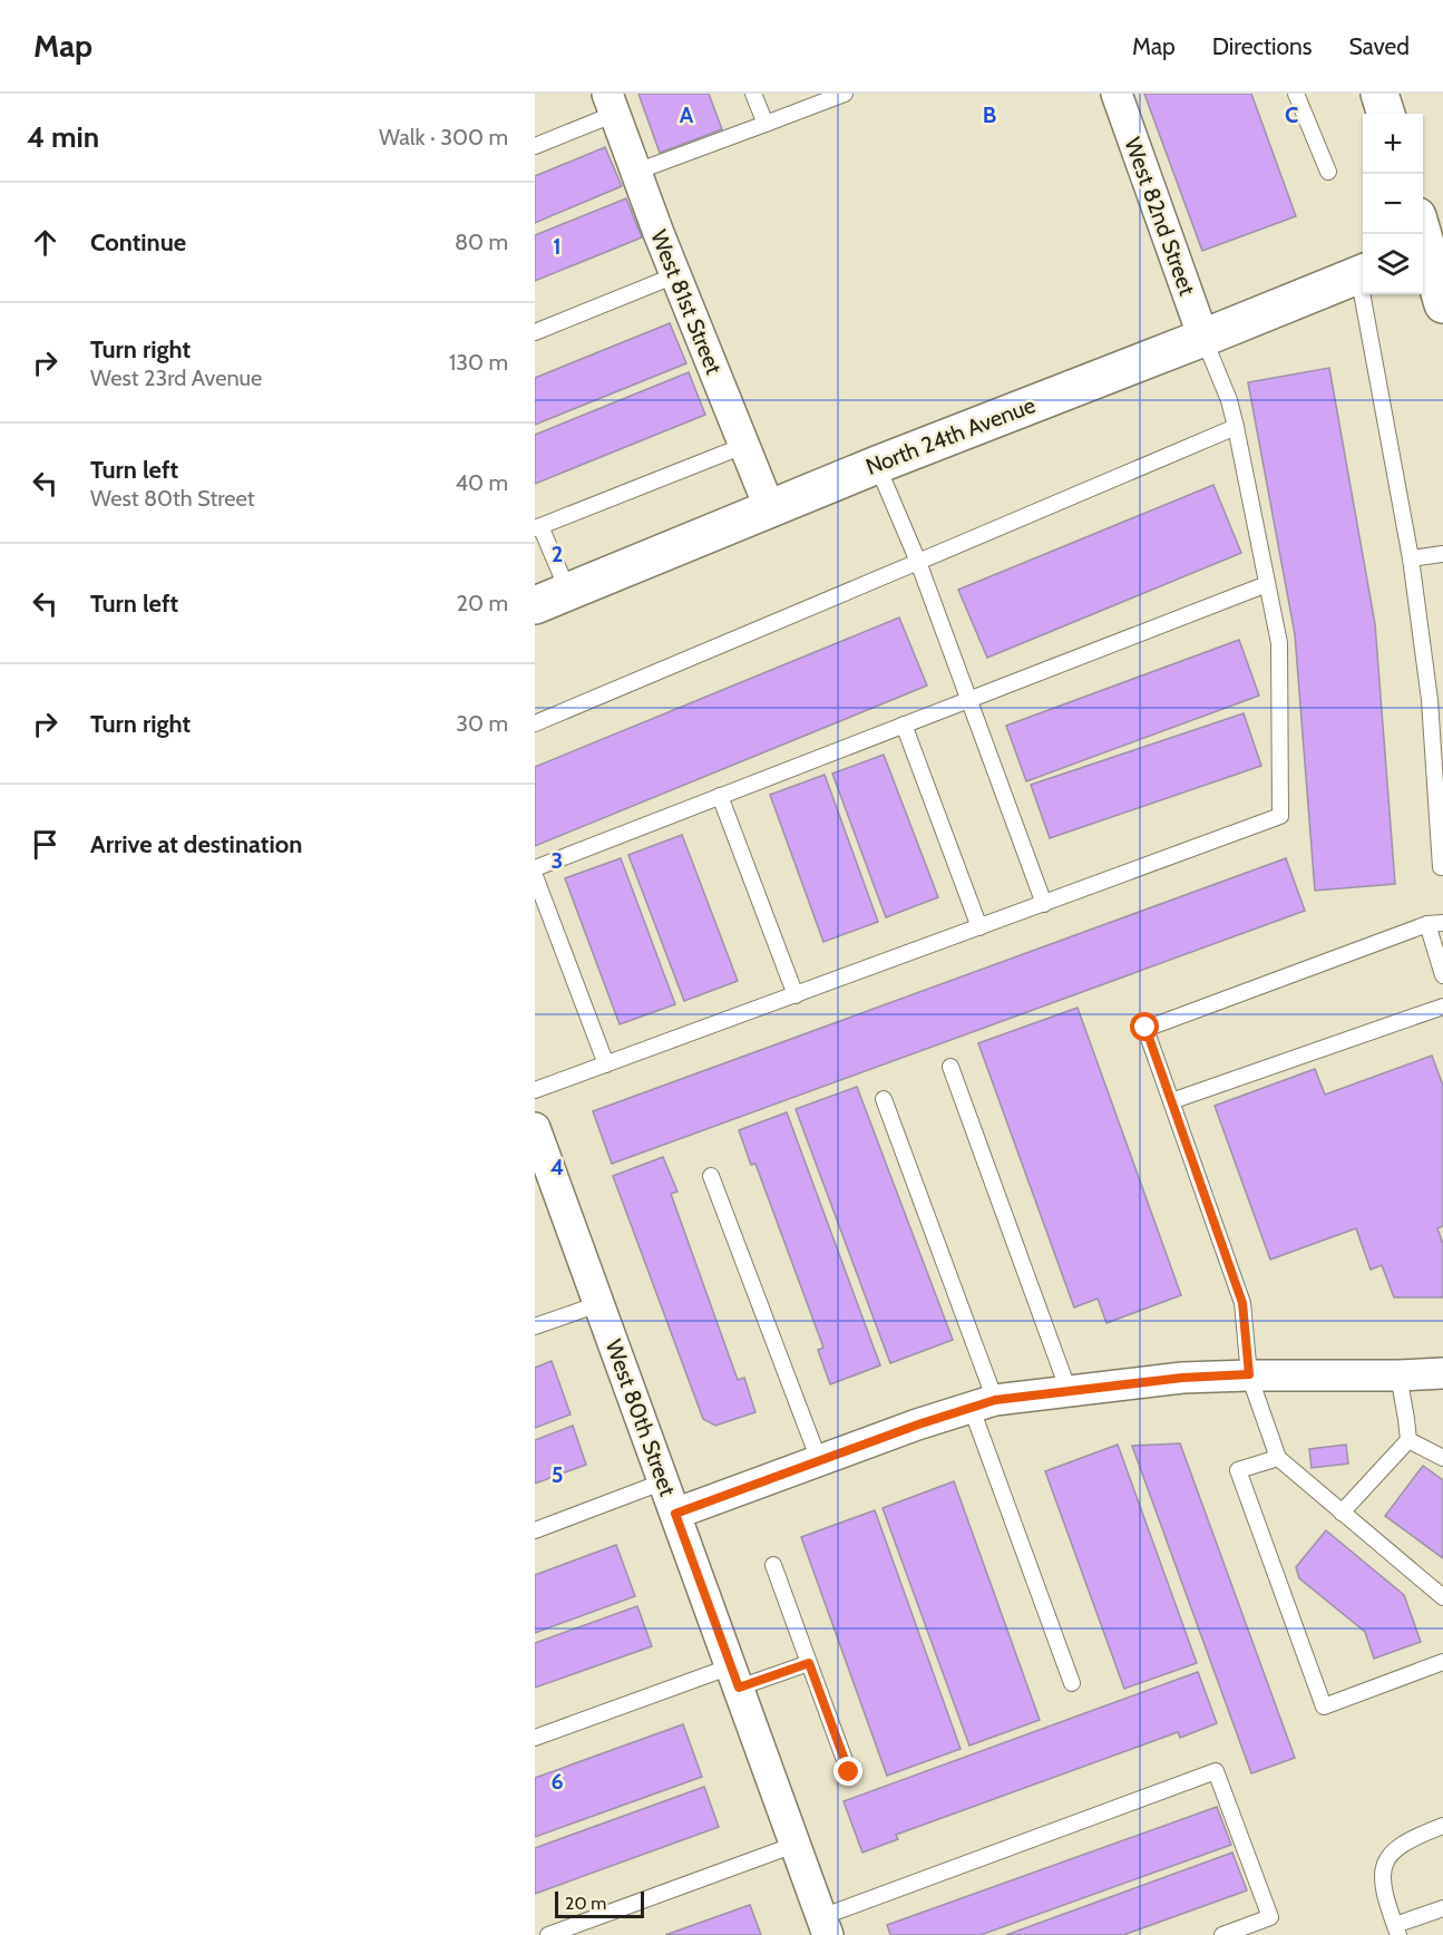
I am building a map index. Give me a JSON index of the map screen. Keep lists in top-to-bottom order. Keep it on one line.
{"streets":{"street":["West 82nd Street","West 81st Street","North 24th Avenue","West 80th Street"]},"crossings":[["West 82nd Street","North 24th Avenue"],["West 81st Street","North 24th Avenue"]],"scale_bar":"20 m","page":{"header":"Map","nav":["Map","Directions","Saved"],"heading":["4 min","Walk · 300 m"],"map_buttons":["+","−"],"list":[["Continue","80 m"],["Turn right","West 23rd Avenue","130 m"],["Turn left","West 80th Street","40 m"],["Turn left","20 m"],["Turn right","30 m"],"Arrive at destination"],"scale":"20 m"},"grid":{"columns":["A","B","C"],"rows":["1","2","3","4","5","6"]}}
